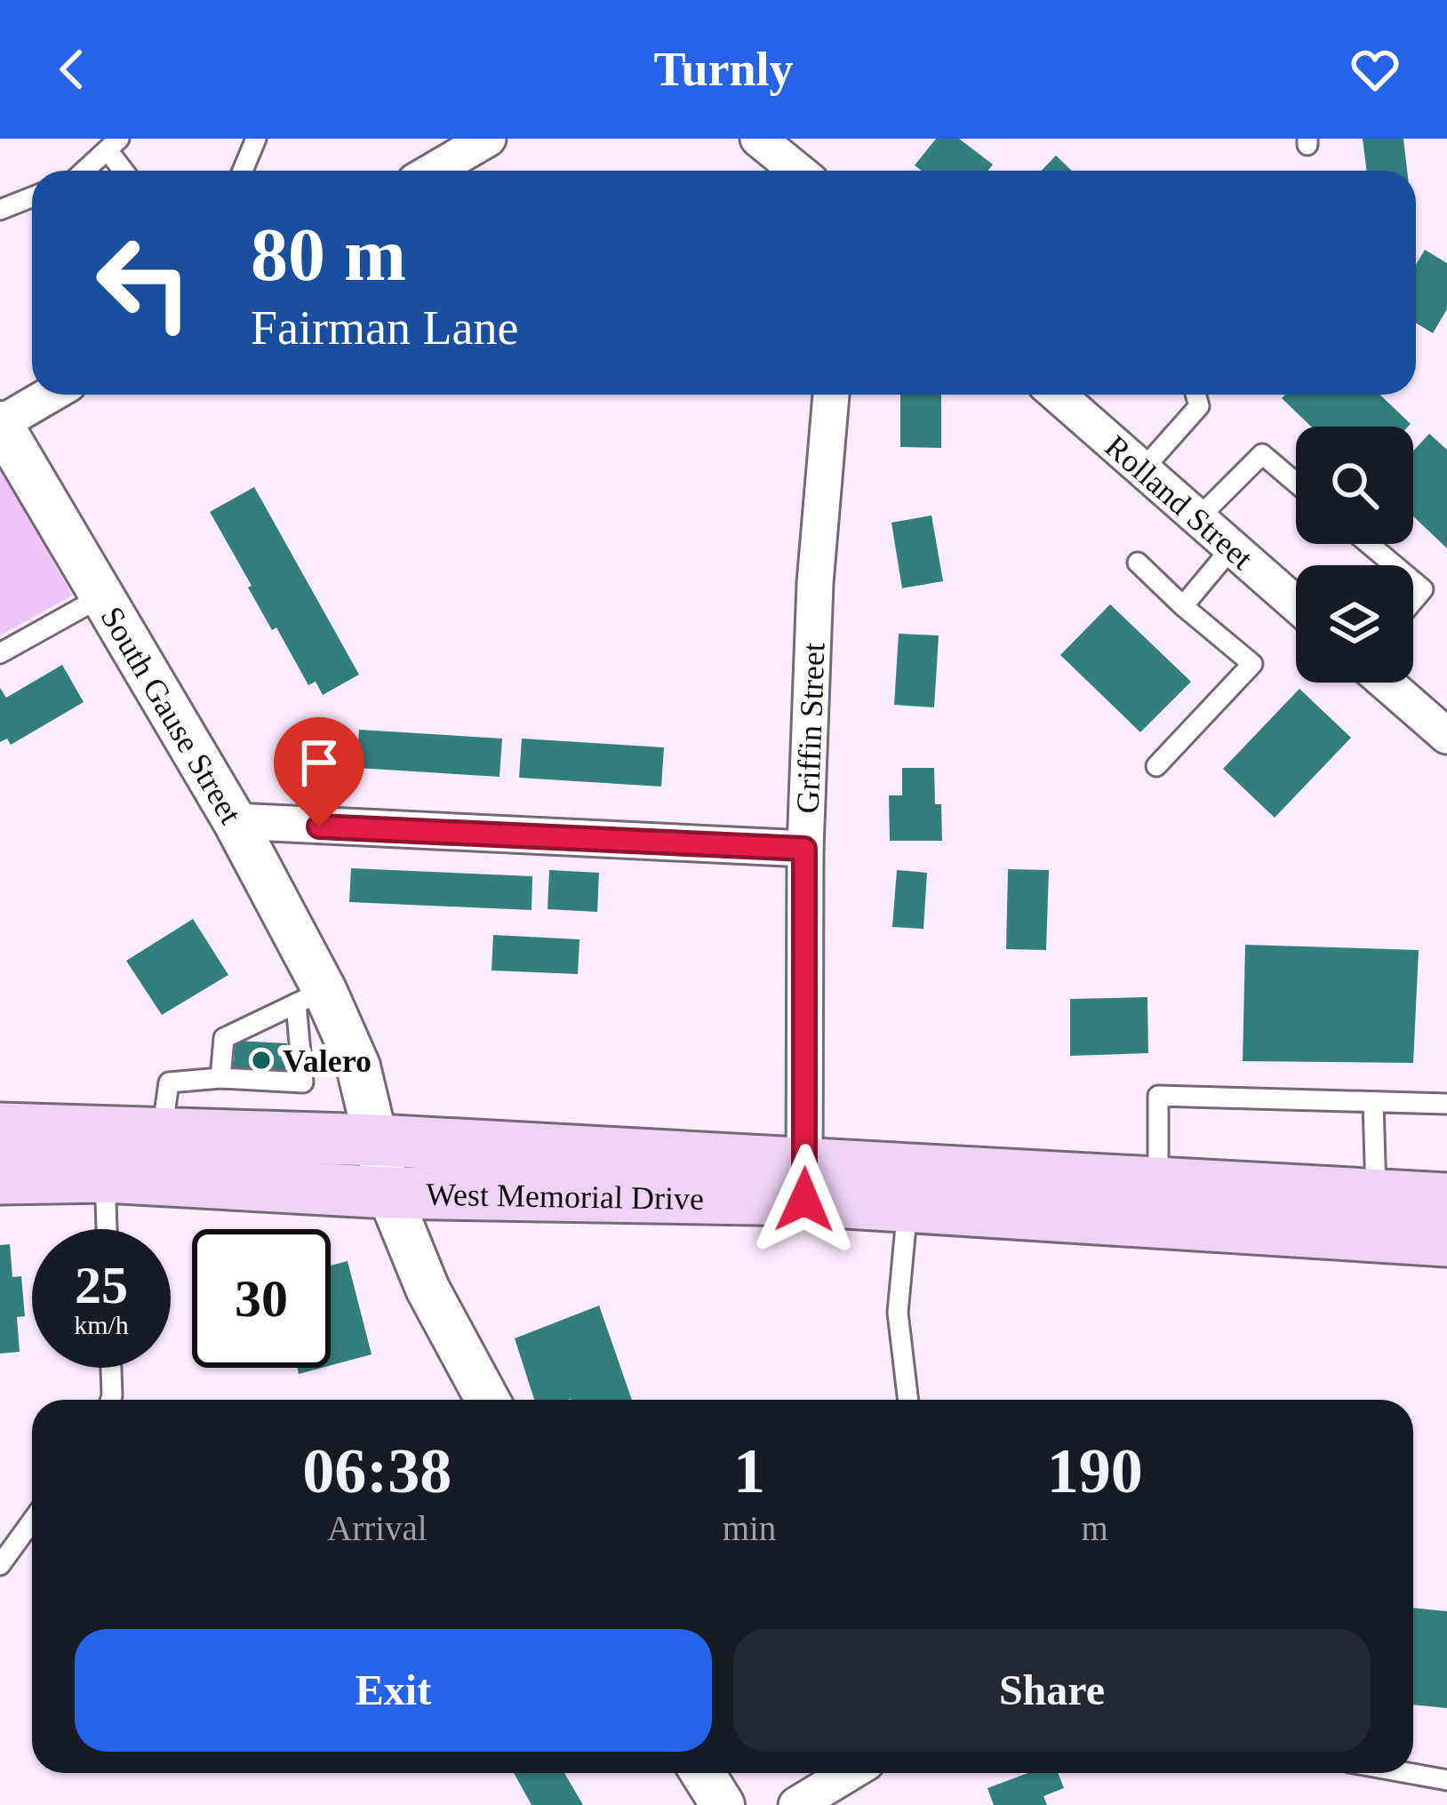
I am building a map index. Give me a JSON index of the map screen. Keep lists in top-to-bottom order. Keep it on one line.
{"streets":{"main road":["West Memorial Drive"],"street":["Rolland Street","South Gause Street","Griffin Street"]},"crossings":[["South Gause Street","West Memorial Drive"],["Griffin Street","West Memorial Drive"]],"places":["Valero"],"page":{"header":"Turnly","turn":["80 m","Fairman Lane"],"speed":"25 km/h","limit":"30","eta":["06:38","Arrival","1","min","190","m"],"buttons":["Exit","Share"]}}
